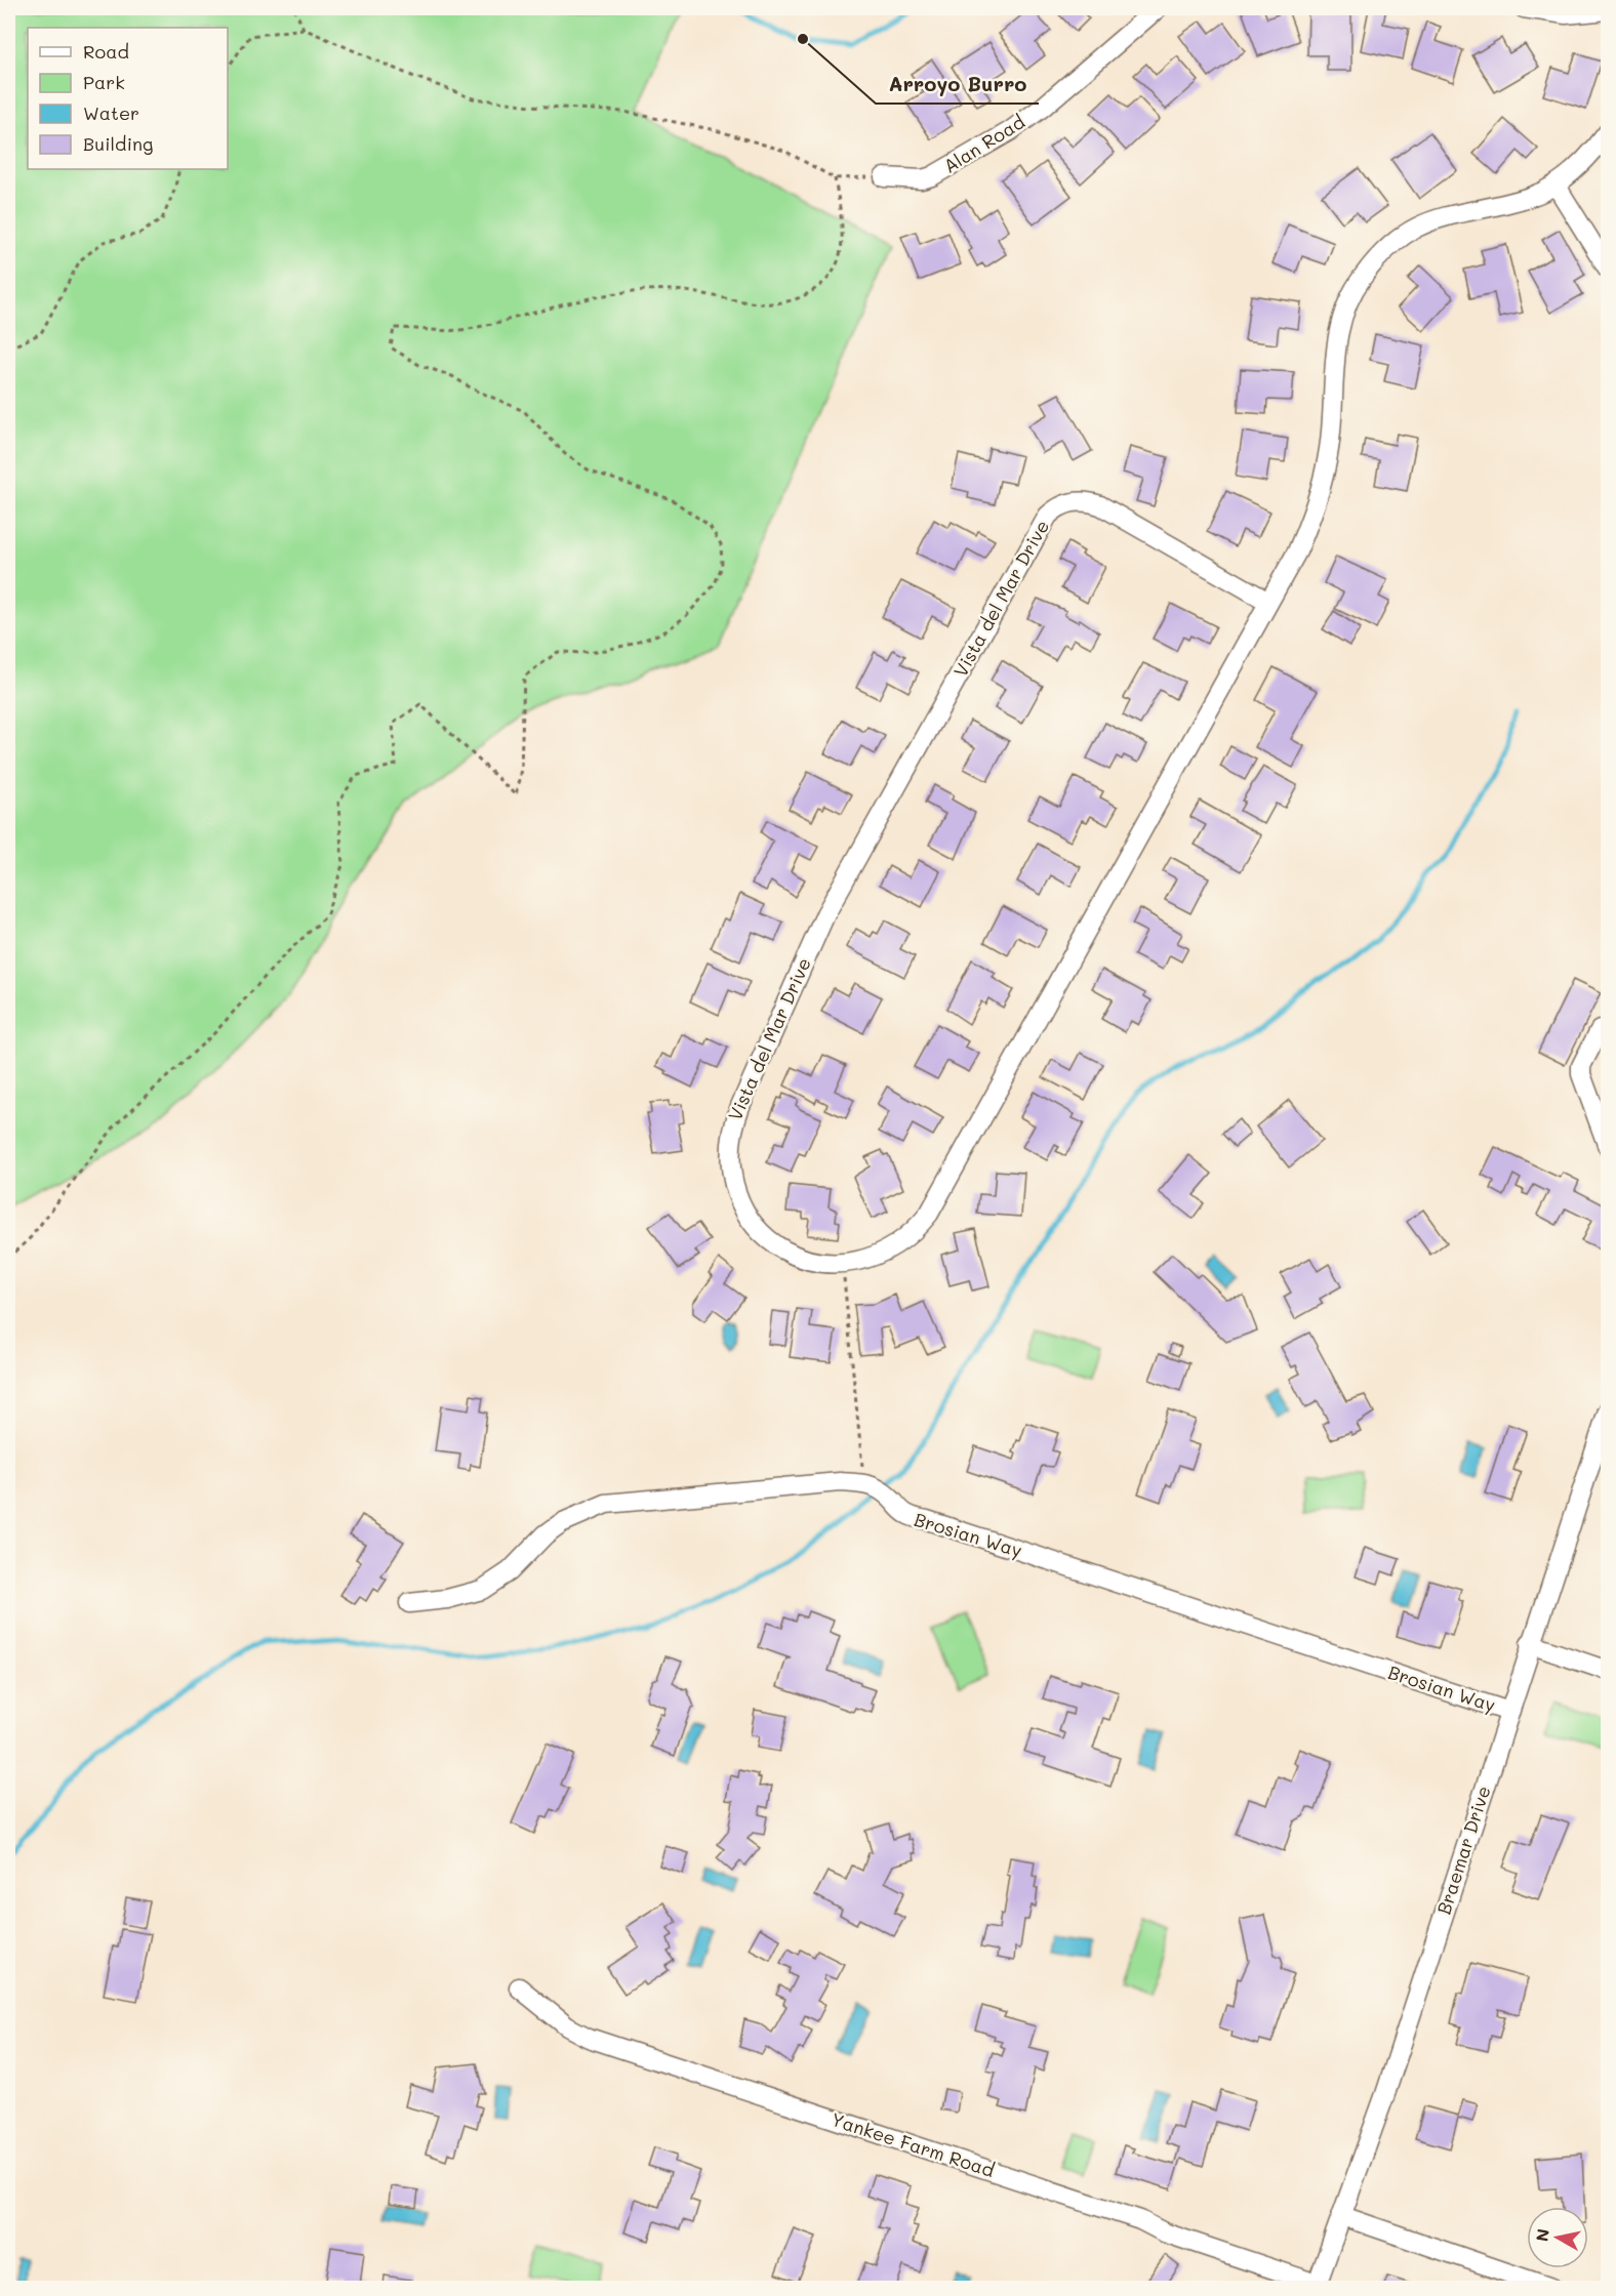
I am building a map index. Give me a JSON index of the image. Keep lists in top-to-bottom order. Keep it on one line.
{"streets":{"street":["Alan Road","Vista del Mar Drive","Brosian Way","Braemar Drive","Yankee Farm Road"]},"crossings":[["Brosian Way","Braemar Drive"],["Braemar Drive","Yankee Farm Road"]],"places":["Arroyo Burro"],"legend":["Road","Park","Water","Building"],"north":"left"}
